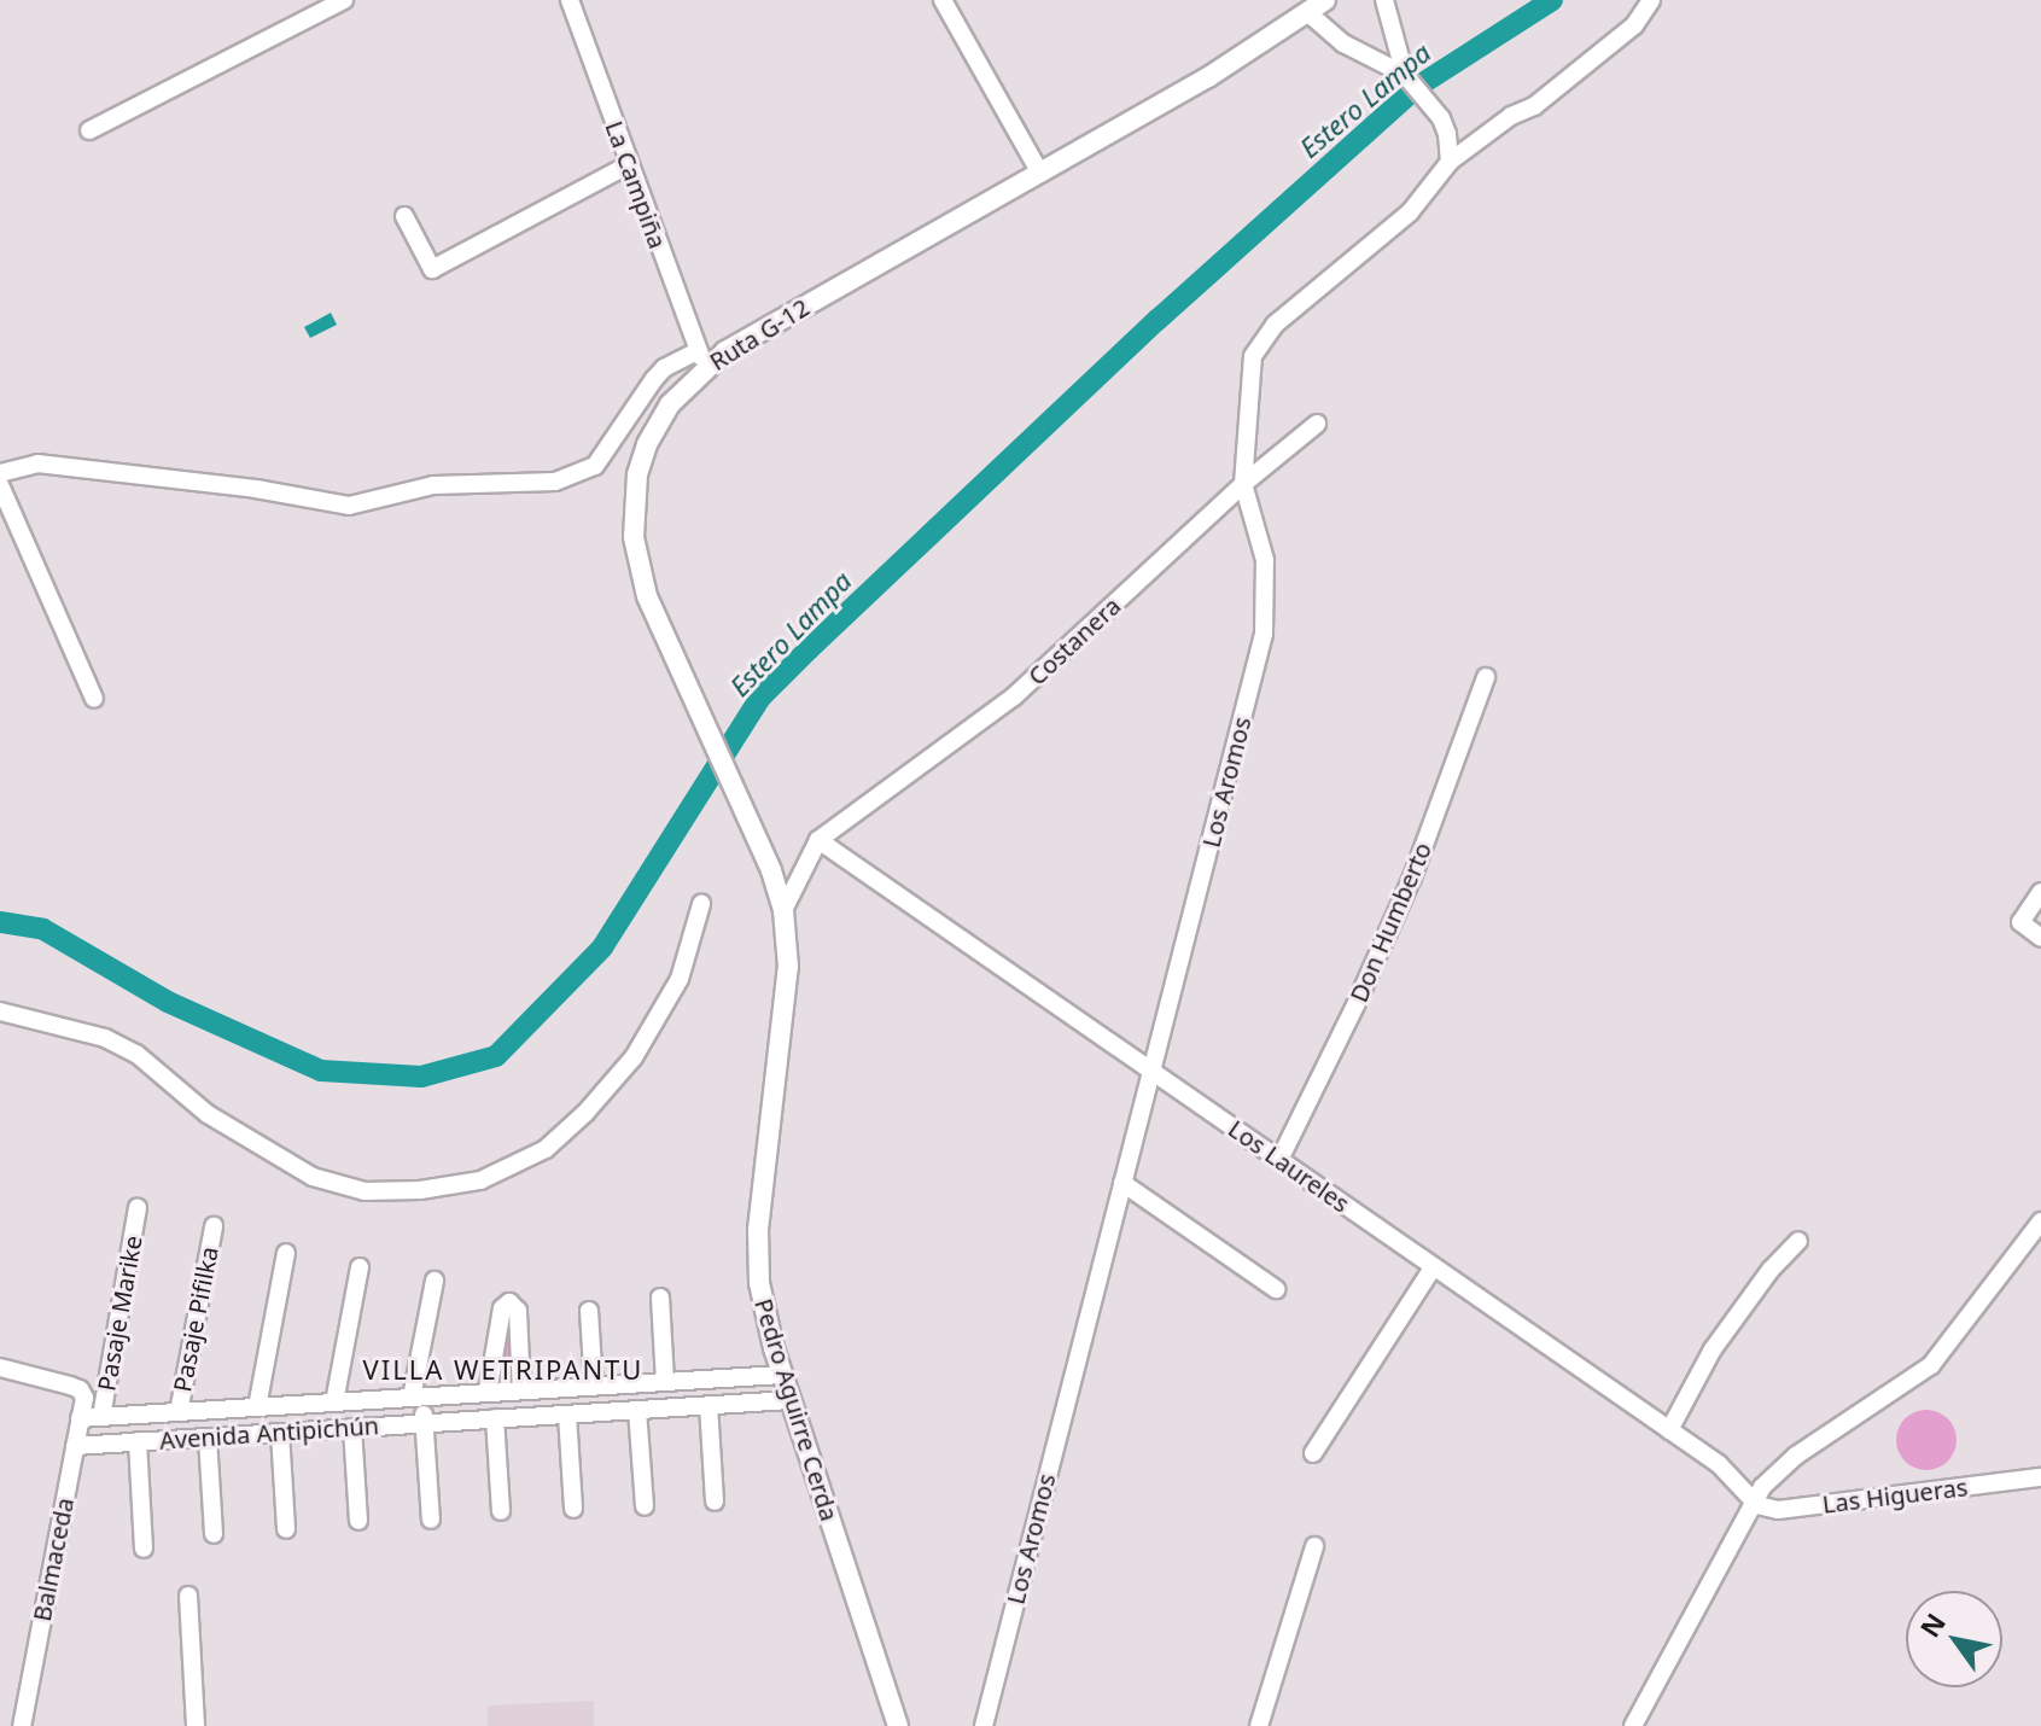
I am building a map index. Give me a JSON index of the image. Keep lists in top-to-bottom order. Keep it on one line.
{"streets":{"main road":["Ruta G-12","Pedro Aguirre Cerda"],"street":["La Campiña","Costanera","Los Aromos","Don Humberto","Los Laureles","Pasaje Marike","Pasaje Pifilka","Avenida Antipichún","Las Higueras","Balmaceda"]},"crossings":[["La Campiña","Ruta G-12"],["Ruta G-12","Pedro Aguirre Cerda"],["Costanera","Los Aromos"],["Costanera","Los Laureles"],["Los Aromos","Los Laureles"],["Don Humberto","Los Laureles"],["Los Laureles","Las Higueras"],["Pasaje Marike","Avenida Antipichún"],["Pasaje Pifilka","Avenida Antipichún"],["Pedro Aguirre Cerda","Avenida Antipichún"],["Avenida Antipichún","Balmaceda"]],"districts":["VILLA WETRIPANTU"],"water":["Estero Lampa"],"north":"top left"}
